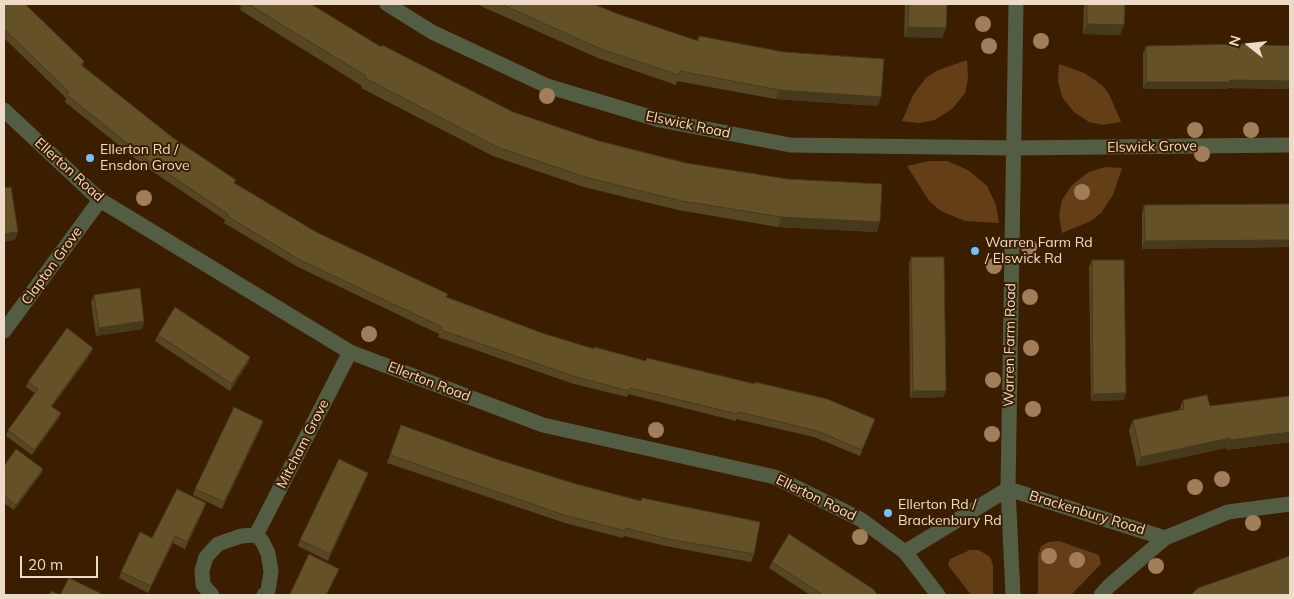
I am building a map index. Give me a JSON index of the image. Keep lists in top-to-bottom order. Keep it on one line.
{"streets":{"street":["Elswick Road","Elswick Grove","Ellerton Road","Clapton Grove","Warren Farm Road","Mitcham Grove","Brackenbury Road"]},"crossings":[["Elswick Road","Elswick Grove"],["Elswick Road","Warren Farm Road"],["Elswick Grove","Warren Farm Road"],["Ellerton Road","Clapton Grove"],["Ellerton Road","Mitcham Grove"],["Warren Farm Road","Brackenbury Road"]],"places":["Ellerton Rd / Ensdon Grove","Warren Farm Rd / Elswick Rd","Ellerton Rd / Brackenbury Rd"],"scale_bar":"20 m","north":"left"}
